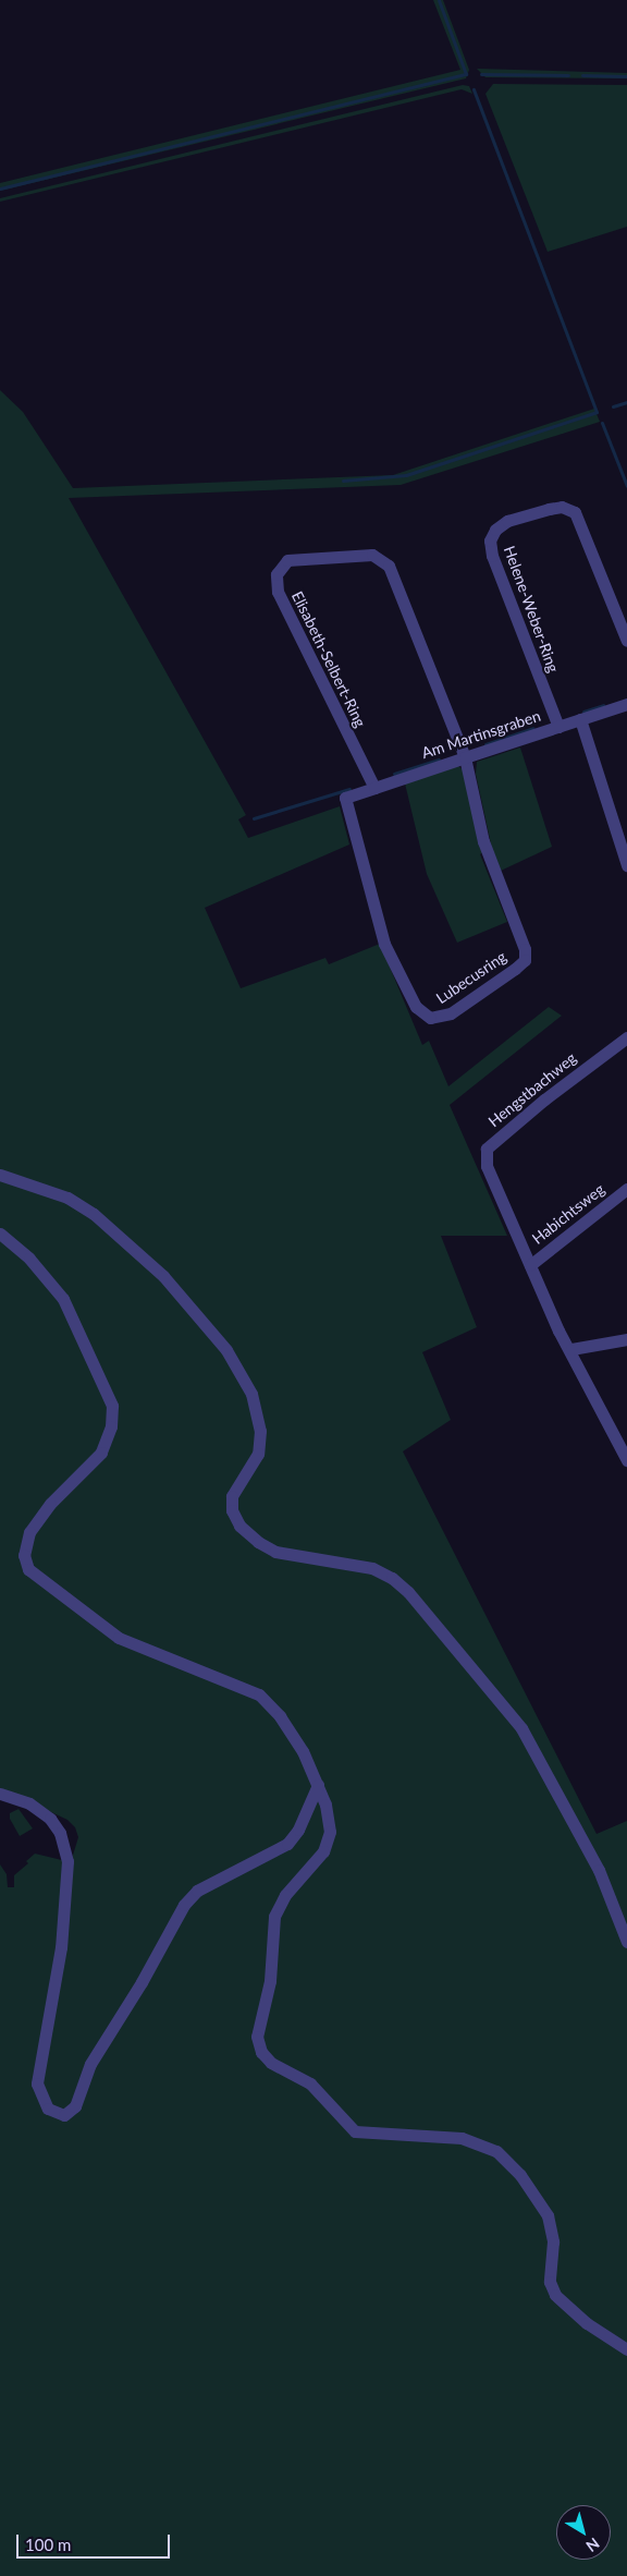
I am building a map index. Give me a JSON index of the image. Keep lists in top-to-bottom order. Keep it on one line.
{"streets":{"street":["Helene-Weber-Ring","Elisabeth-Selbert-Ring","Am Martinsgraben","Lubecusring","Hengstbachweg","Habichtsweg"]},"crossings":[["Helene-Weber-Ring","Am Martinsgraben"],["Elisabeth-Selbert-Ring","Am Martinsgraben"],["Elisabeth-Selbert-Ring","Lubecusring"],["Am Martinsgraben","Lubecusring"],["Hengstbachweg","Habichtsweg"]],"scale_bar":"100 m","north":"bottom right"}
